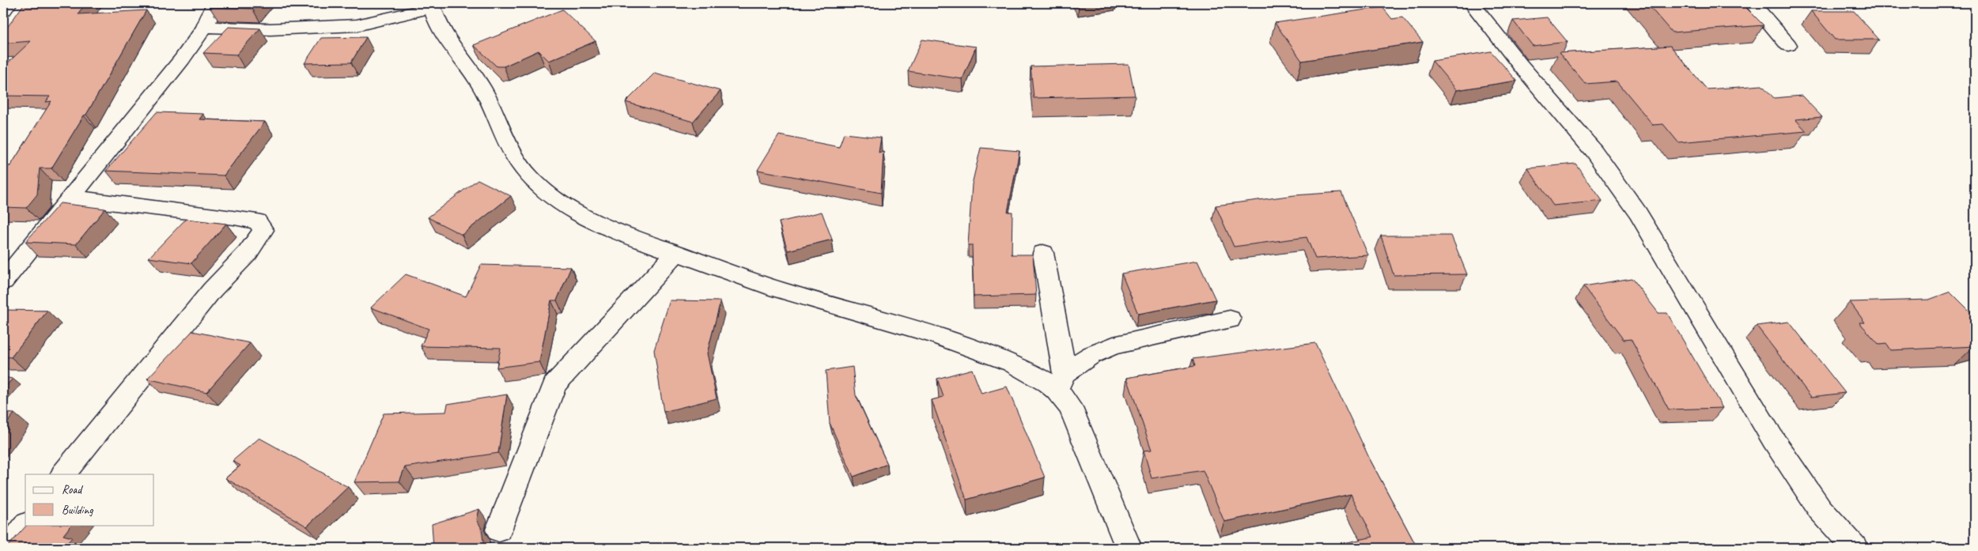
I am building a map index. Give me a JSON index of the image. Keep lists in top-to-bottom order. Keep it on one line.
{"legend":["Road","Building"]}
